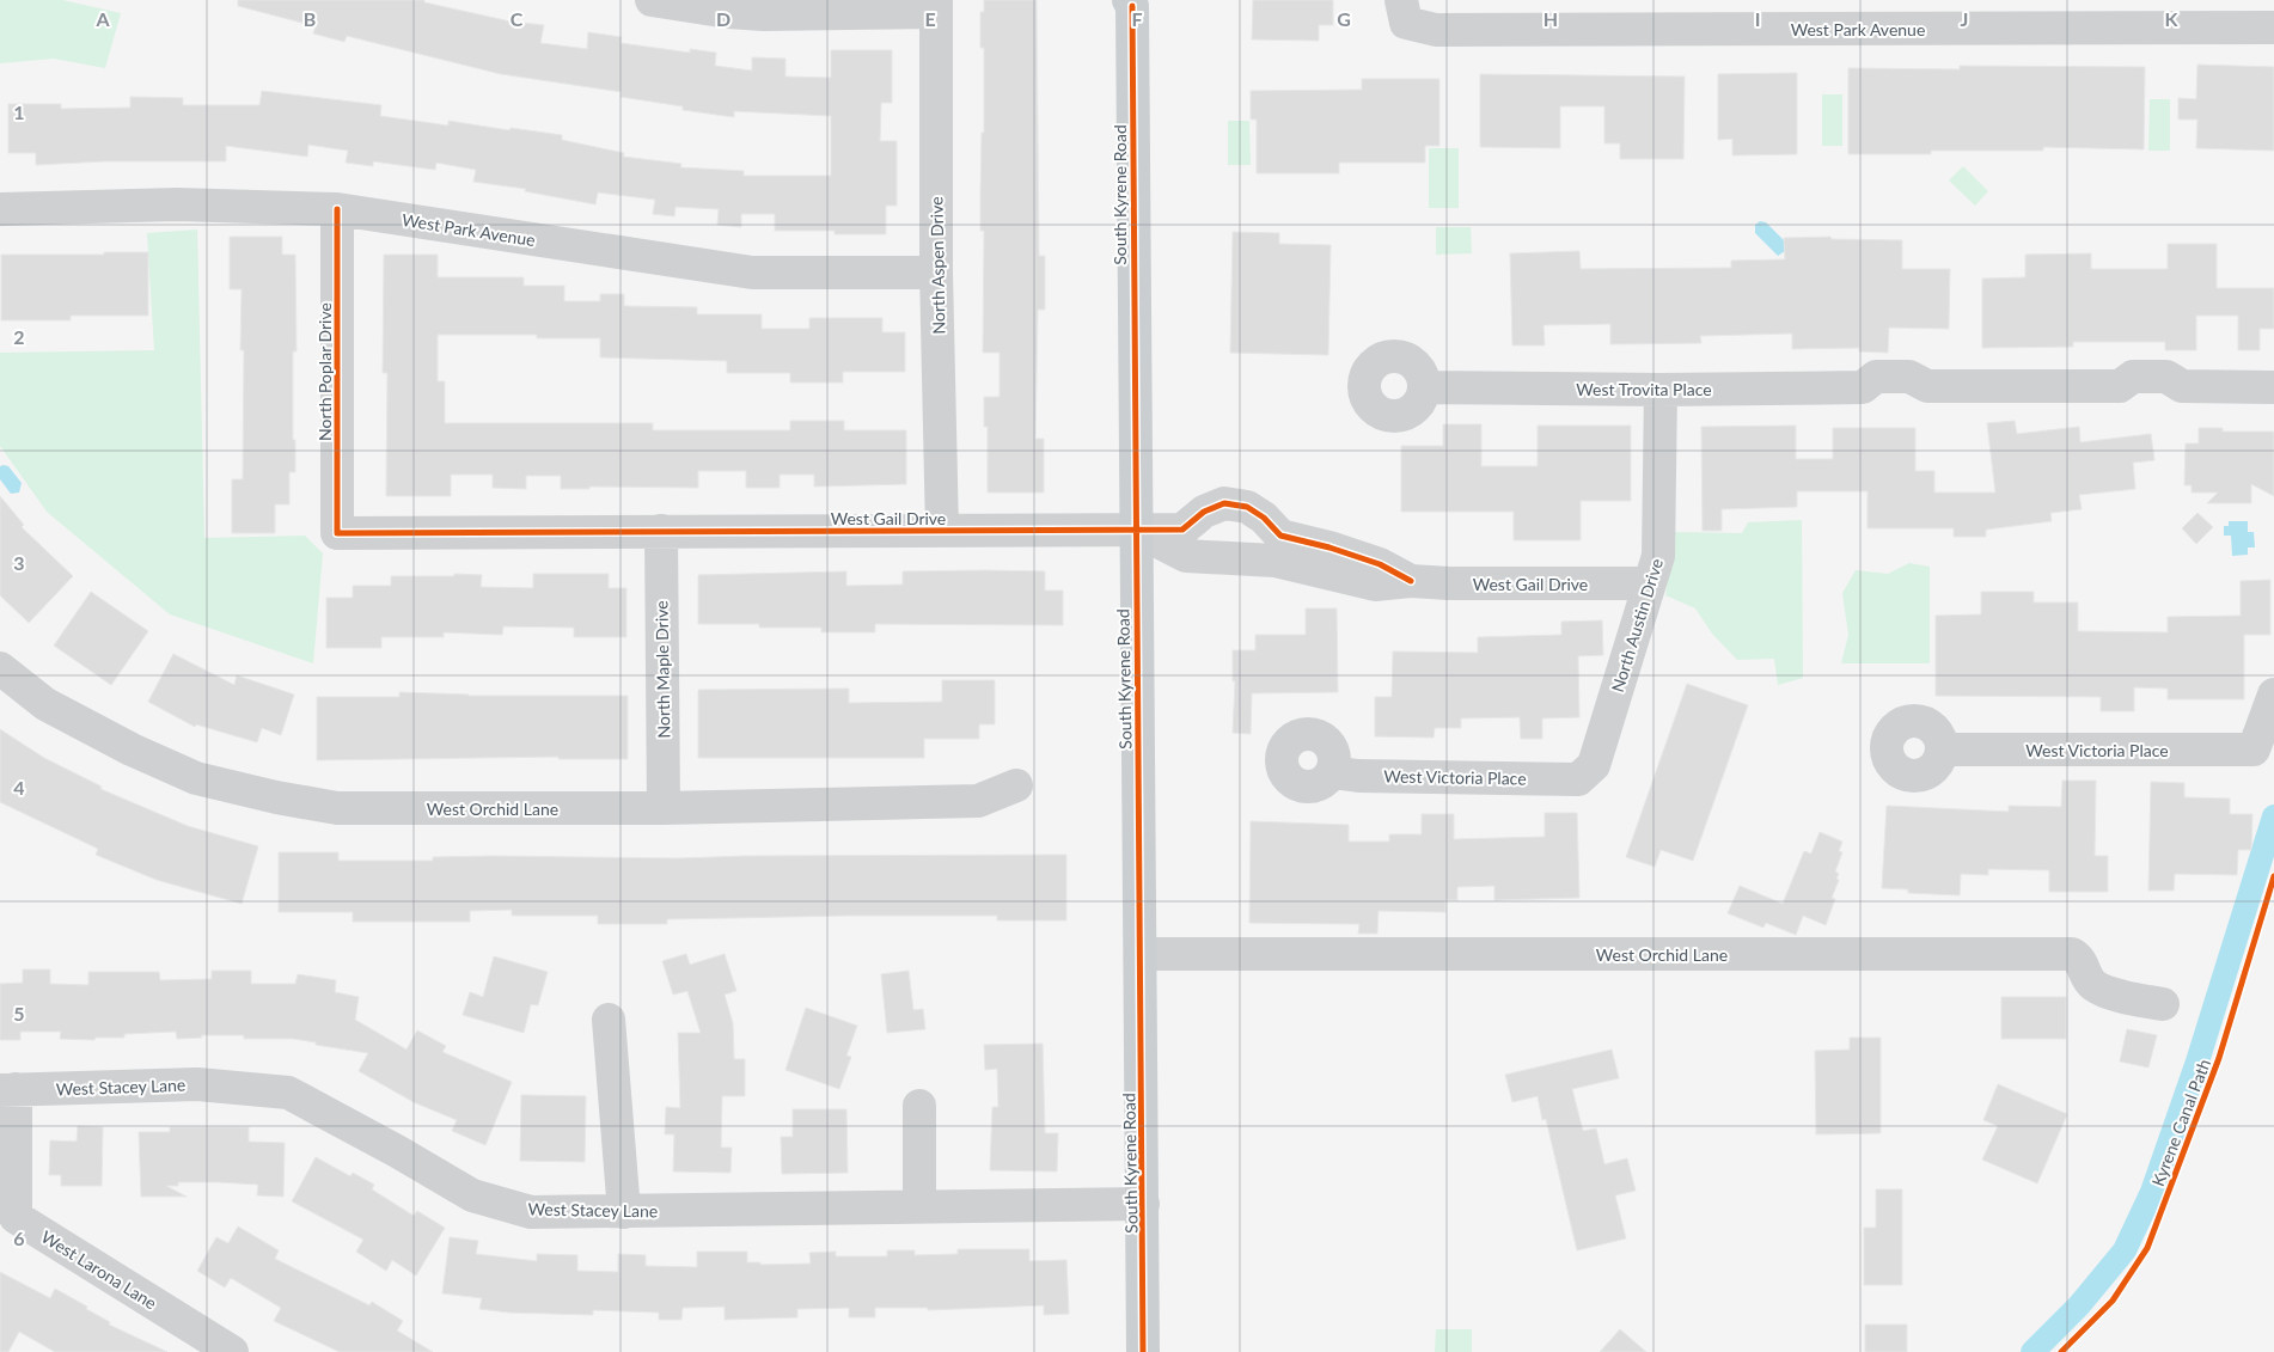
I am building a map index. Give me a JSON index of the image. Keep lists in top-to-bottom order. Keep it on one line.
{"streets":{"main road":["South Kyrene Road"],"street":["West Park Avenue","North Aspen Drive","North Poplar Drive","West Trovita Place","West Gail Drive","North Austin Drive","North Maple Drive","West Victoria Place","West Orchid Lane","West Stacey Lane","West Larona Lane"],"cycle path":["Kyrene Canal Path"]},"crossings":[["West Park Avenue","North Aspen Drive"],["West Park Avenue","North Poplar Drive"],["South Kyrene Road","West Gail Drive"],["South Kyrene Road","West Orchid Lane"],["South Kyrene Road","West Stacey Lane"],["North Aspen Drive","West Gail Drive"],["North Poplar Drive","West Gail Drive"],["West Trovita Place","North Austin Drive"],["West Gail Drive","North Austin Drive"],["West Gail Drive","North Maple Drive"],["North Austin Drive","West Victoria Place"],["North Maple Drive","West Orchid Lane"],["West Stacey Lane","West Larona Lane"]],"grid":{"columns":["A","B","C","D","E","F","G","H","I","J","K"],"rows":["1","2","3","4","5","6"]}}
